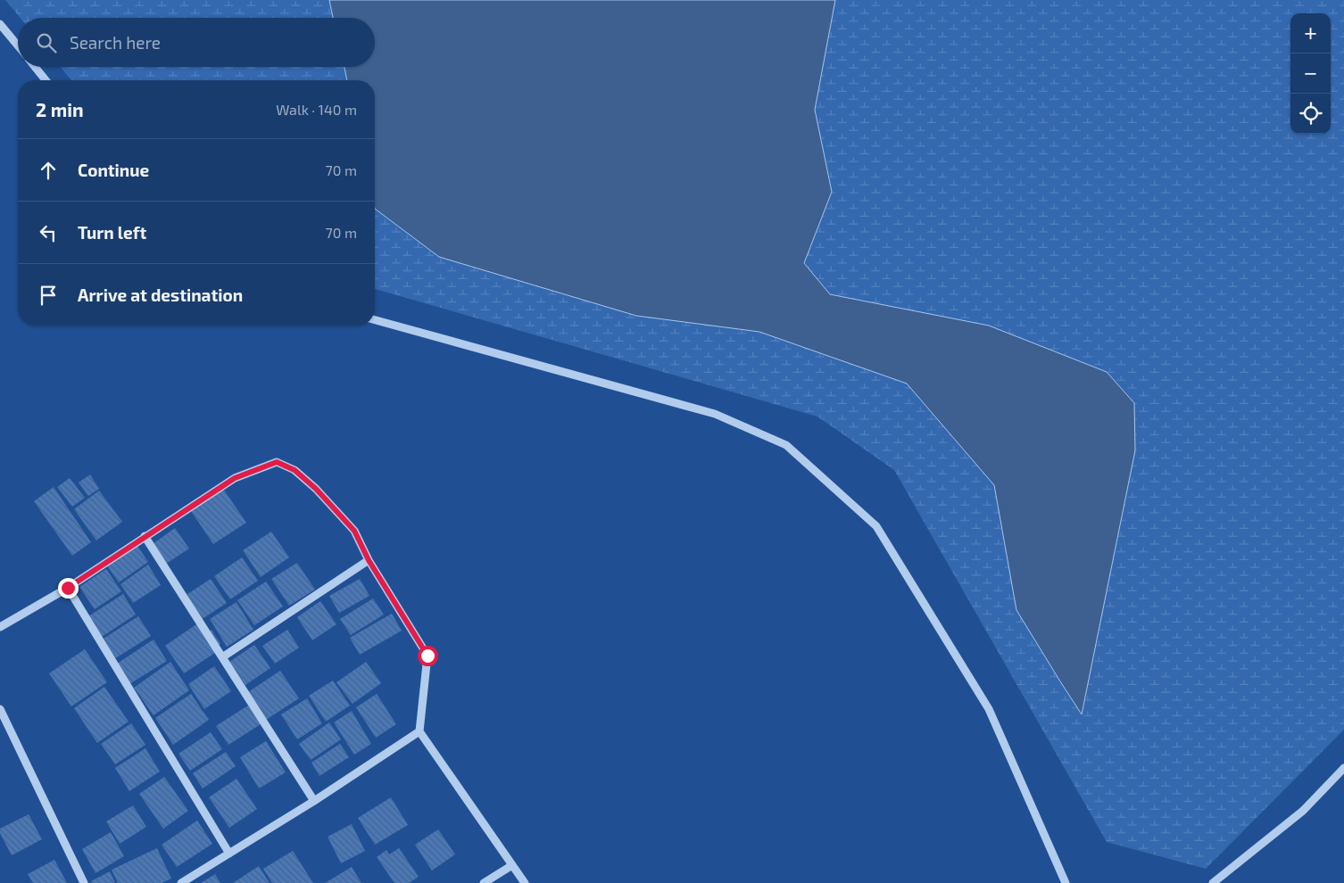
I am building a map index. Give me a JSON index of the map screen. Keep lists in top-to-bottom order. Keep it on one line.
{"page":{"map_buttons":["+","−"],"search":"Search here","heading":["2 min","Walk · 140 m"],"list":[["Continue","70 m"],["Turn left","70 m"],"Arrive at destination"]}}
